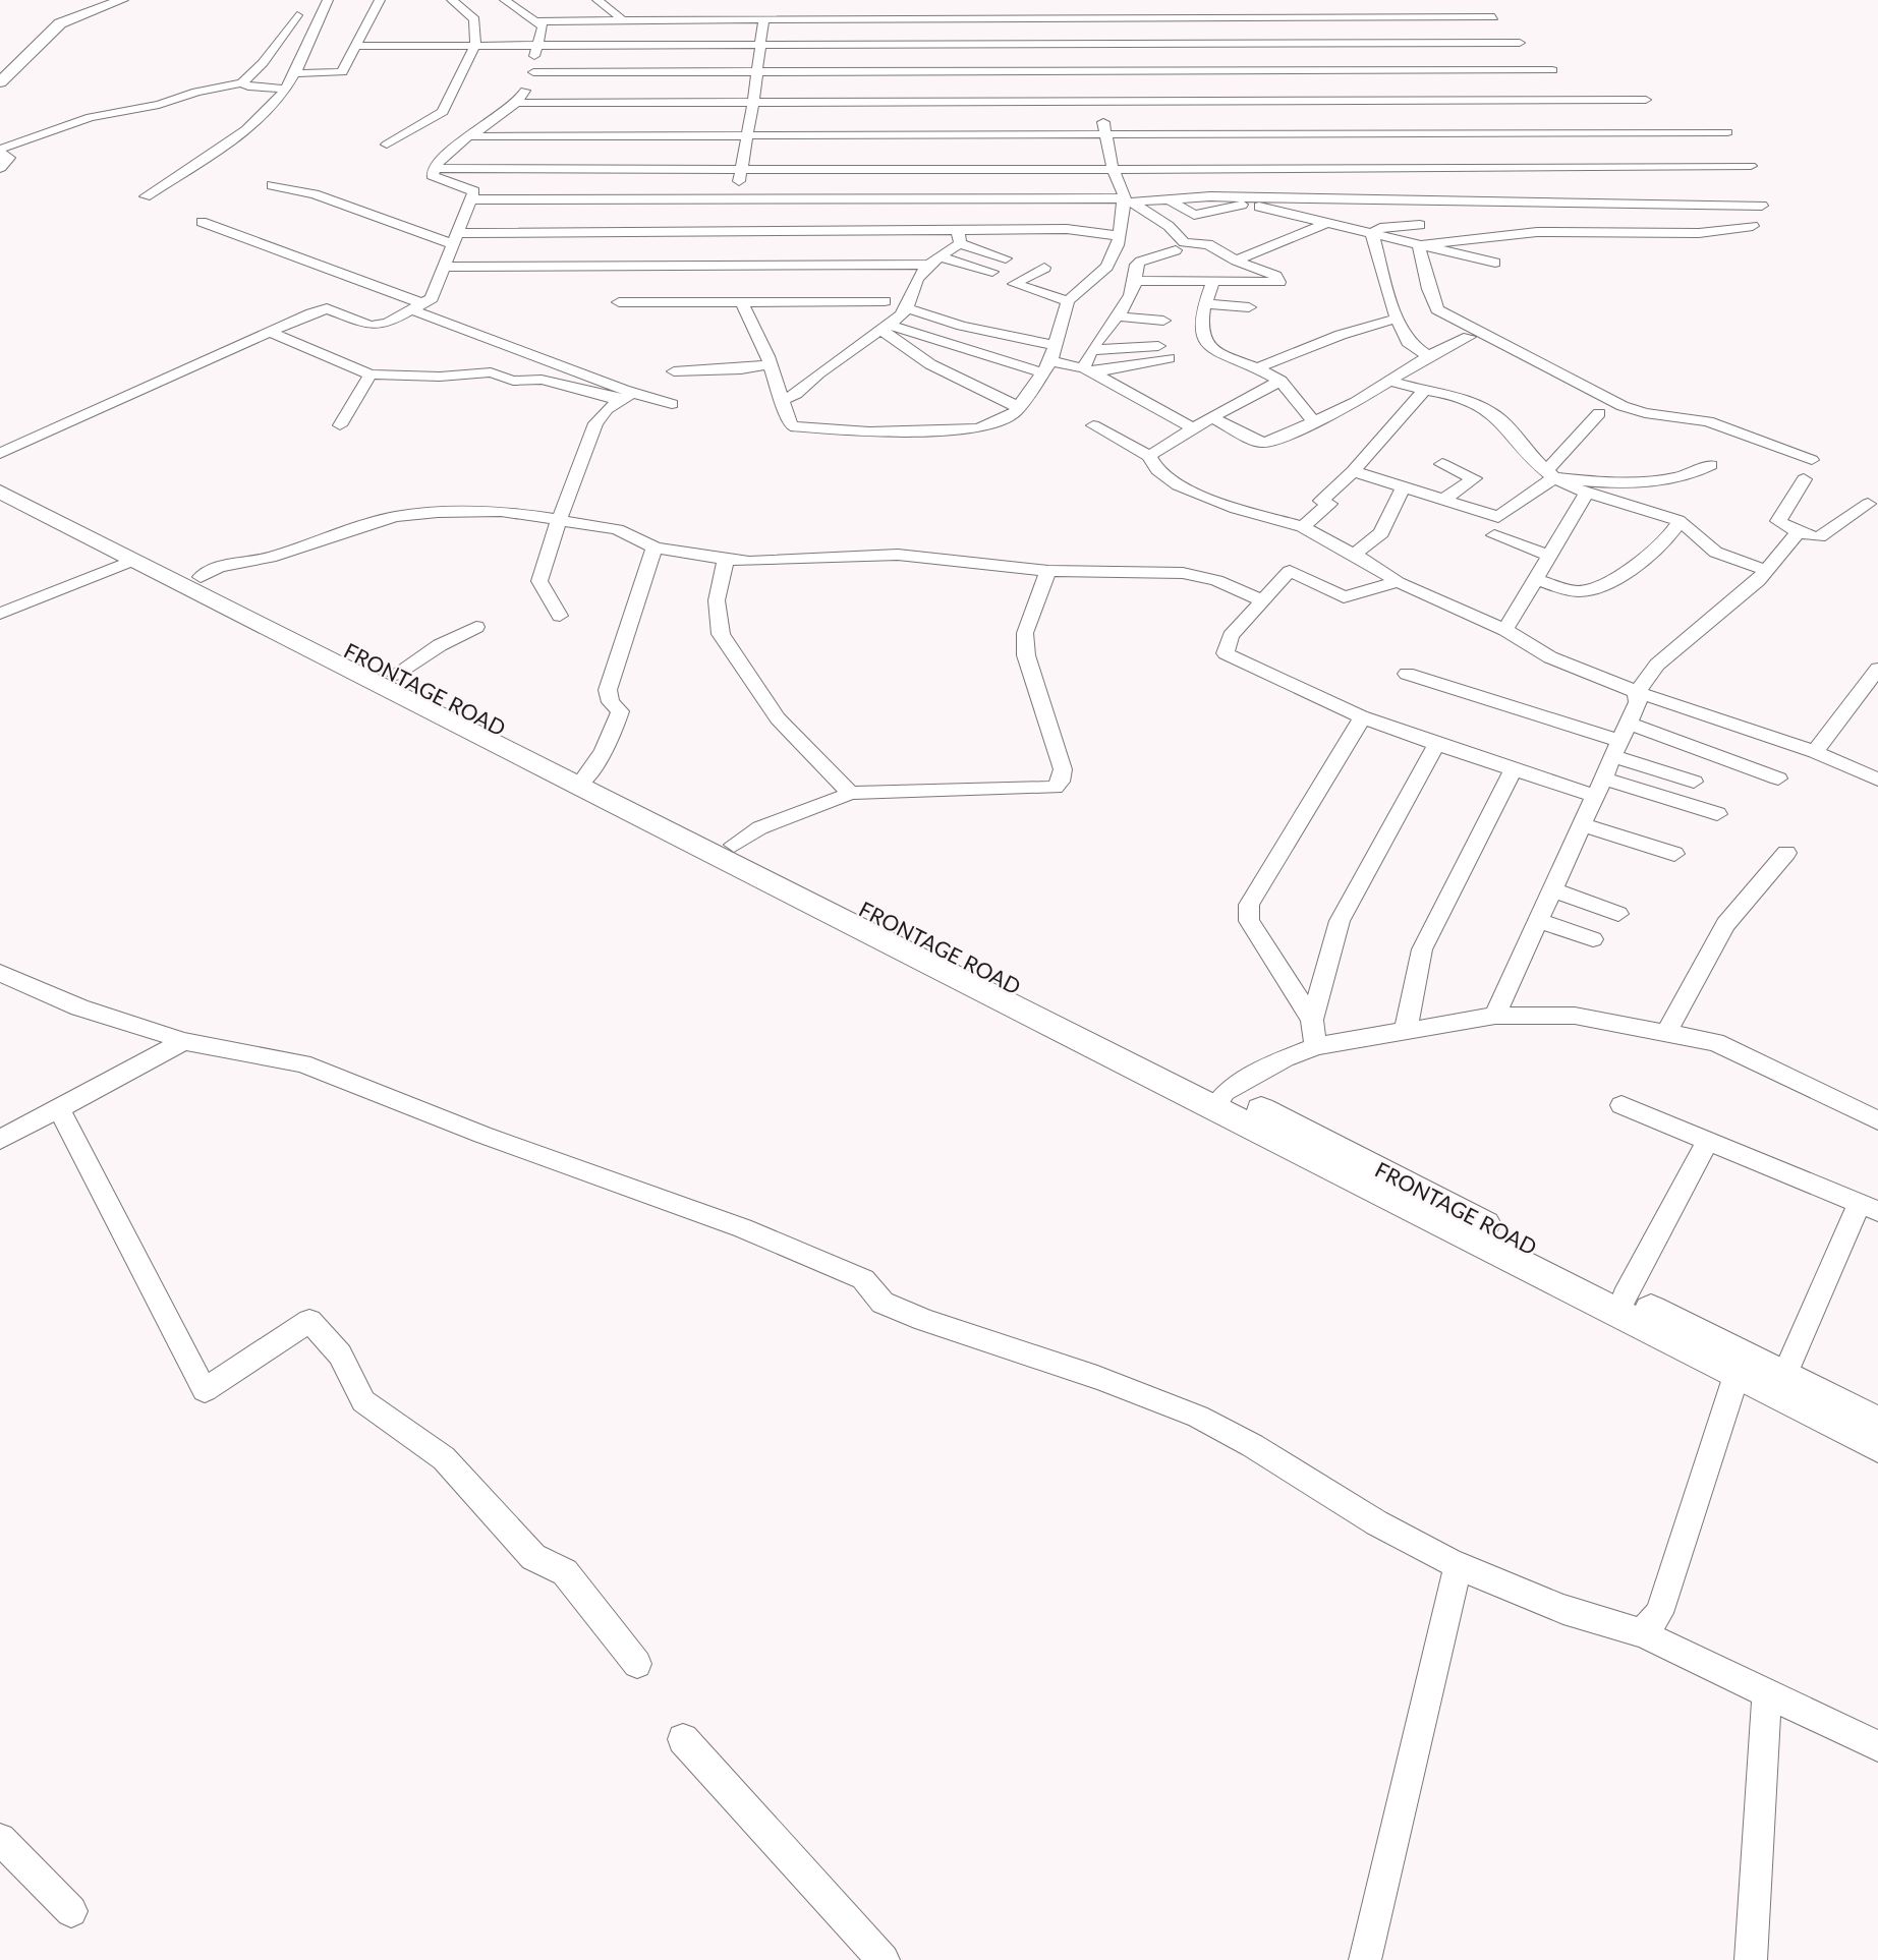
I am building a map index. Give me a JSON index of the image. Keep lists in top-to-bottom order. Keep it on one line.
{"streets":{"main road":["FRONTAGE ROAD"]}}
